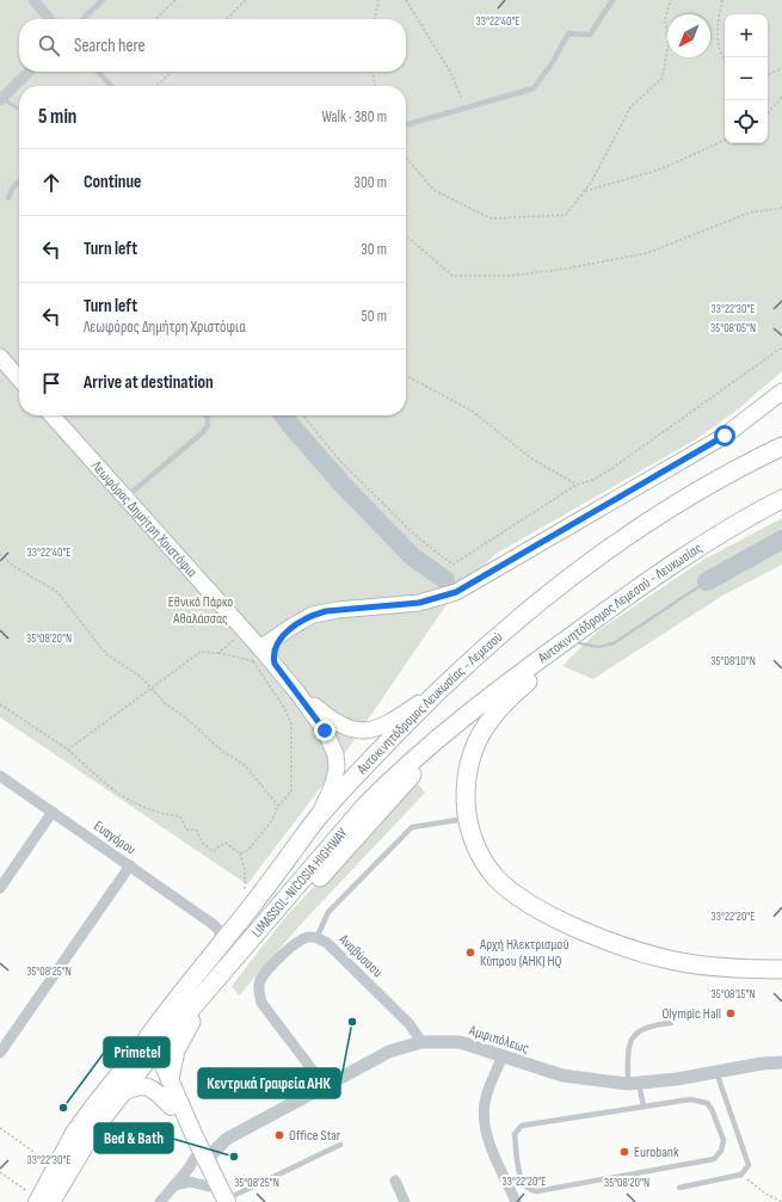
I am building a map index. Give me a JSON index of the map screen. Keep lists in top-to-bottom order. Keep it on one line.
{"streets":{"highway":["Αυτοκινητόδρομος Λεμεσού - Λευκωσίας","Αυτοκινητόδρομος Λευκωσίας - Λεμεσού","LIMASSOL-NICOSIA HIGHWAY"],"main road":["Λεωφόρος Δημήτρη Χριστόφια"],"street":["Ευαγόρου","Αναβύσσου","Αμφιπόλεως"]},"crossings":[["Λεωφόρος Δημήτρη Χριστόφια","Αυτοκινητόδρομος Λευκωσίας - Λεμεσού"],["Αυτοκινητόδρομος Λεμεσού - Λευκωσίας","LIMASSOL-NICOSIA HIGHWAY"],["Αυτοκινητόδρομος Λευκωσίας - Λεμεσού","Ευαγόρου"],["Αυτοκινητόδρομος Λευκωσίας - Λεμεσού","LIMASSOL-NICOSIA HIGHWAY"],["Αναβύσσου","Αμφιπόλεως"]],"parks":["Εθνικό Πάρκο Αθαλάσσας"],"places":["Αρχή Ηλεκτρισμού Κύπρου (ΑΗΚ) HQ","Olympic Hall","Κεντρικά Γραφεία ΑΗΚ","Primetel","Office Star","Eurobank","Bed & Bath"],"north":"bottom left","page":{"map_buttons":["+","−"],"search":"Search here","heading":["5 min","Walk · 380 m"],"list":[["Continue","300 m"],["Turn left","30 m"],["Turn left","Λεωφόρος Δημήτρη Χριστόφια","50 m"],"Arrive at destination"]},"coordinates":["33°22'40\"E","33°22'30\"E","35°08'05\"N","35°08'20\"N","35°08'10\"N","33°22'20\"E","35°08'25\"N","35°08'15\"N"]}
